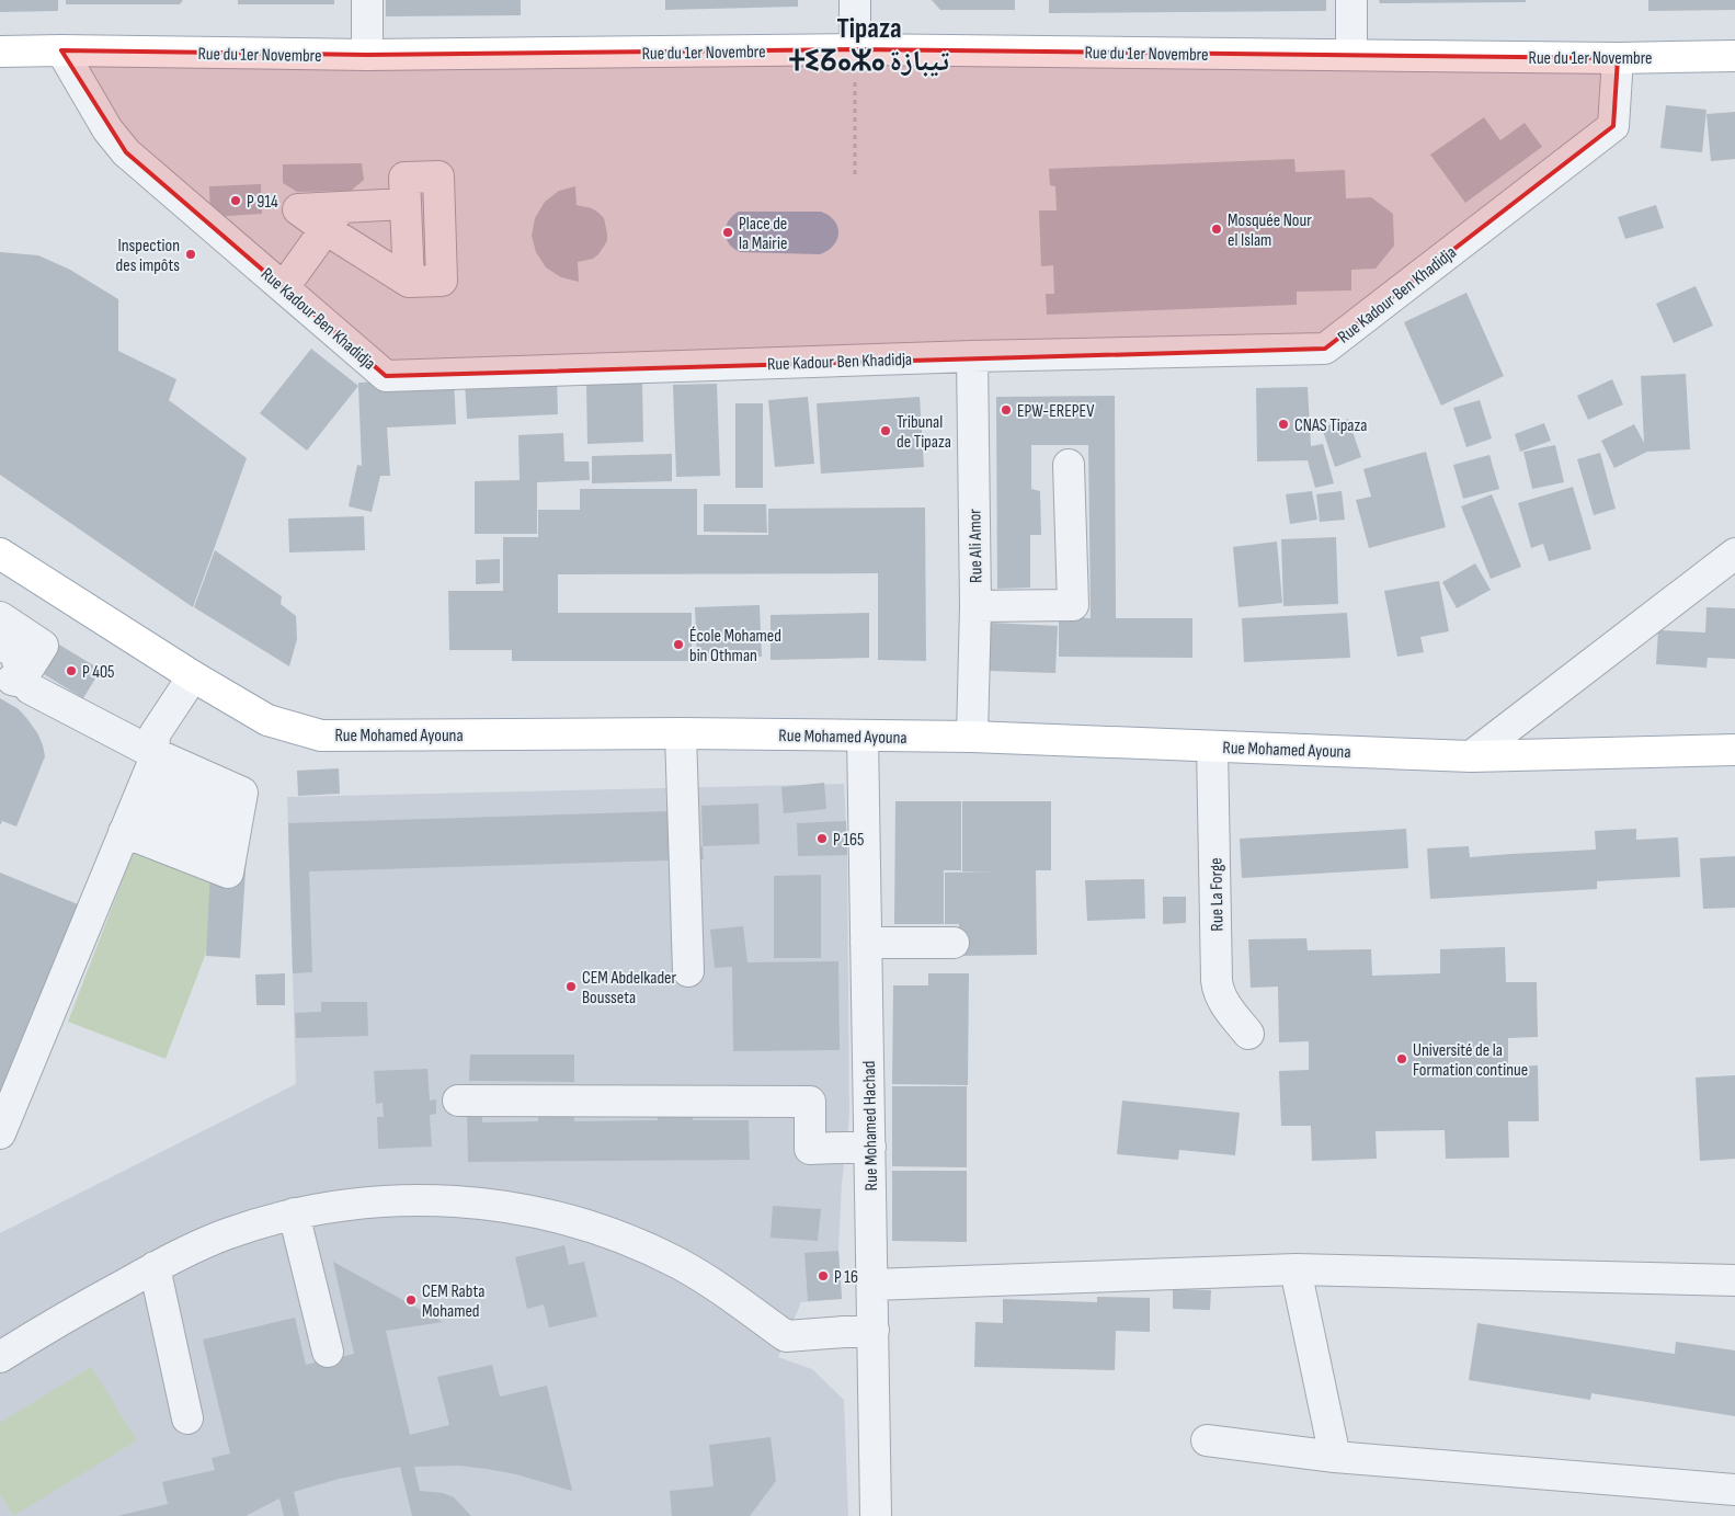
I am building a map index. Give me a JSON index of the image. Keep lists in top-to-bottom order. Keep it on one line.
{"streets":{"main road":["Rue du 1er Novembre","Rue Mohamed Ayouna"],"street":["Rue Kadour Ben Khadidja","Rue Ali Amor","Rue La Forge","Rue Mohamed Hachad"]},"crossings":[["Rue du 1er Novembre","Rue Kadour Ben Khadidja"],["Rue Kadour Ben Khadidja","Rue Ali Amor"],["Rue Ali Amor","Rue Mohamed Ayouna"],["Rue Mohamed Ayouna","Rue La Forge"],["Rue Mohamed Ayouna","Rue Mohamed Hachad"]],"districts":["Tipaza ⵜⵉⵒⴰⵣⴰ تيبازة"],"places":["P 914","Mosquée Nour el Islam","Place de la Mairie","Inspection des impôts","EPW-EREPEV","CNAS Tipaza","Tribunal de Tipaza","École Mohamed bin Othman","P 405","P 165","CEM Abdelkader Bousseta","Université de la Formation continue","P 16","CEM Rabta Mohamed"]}
